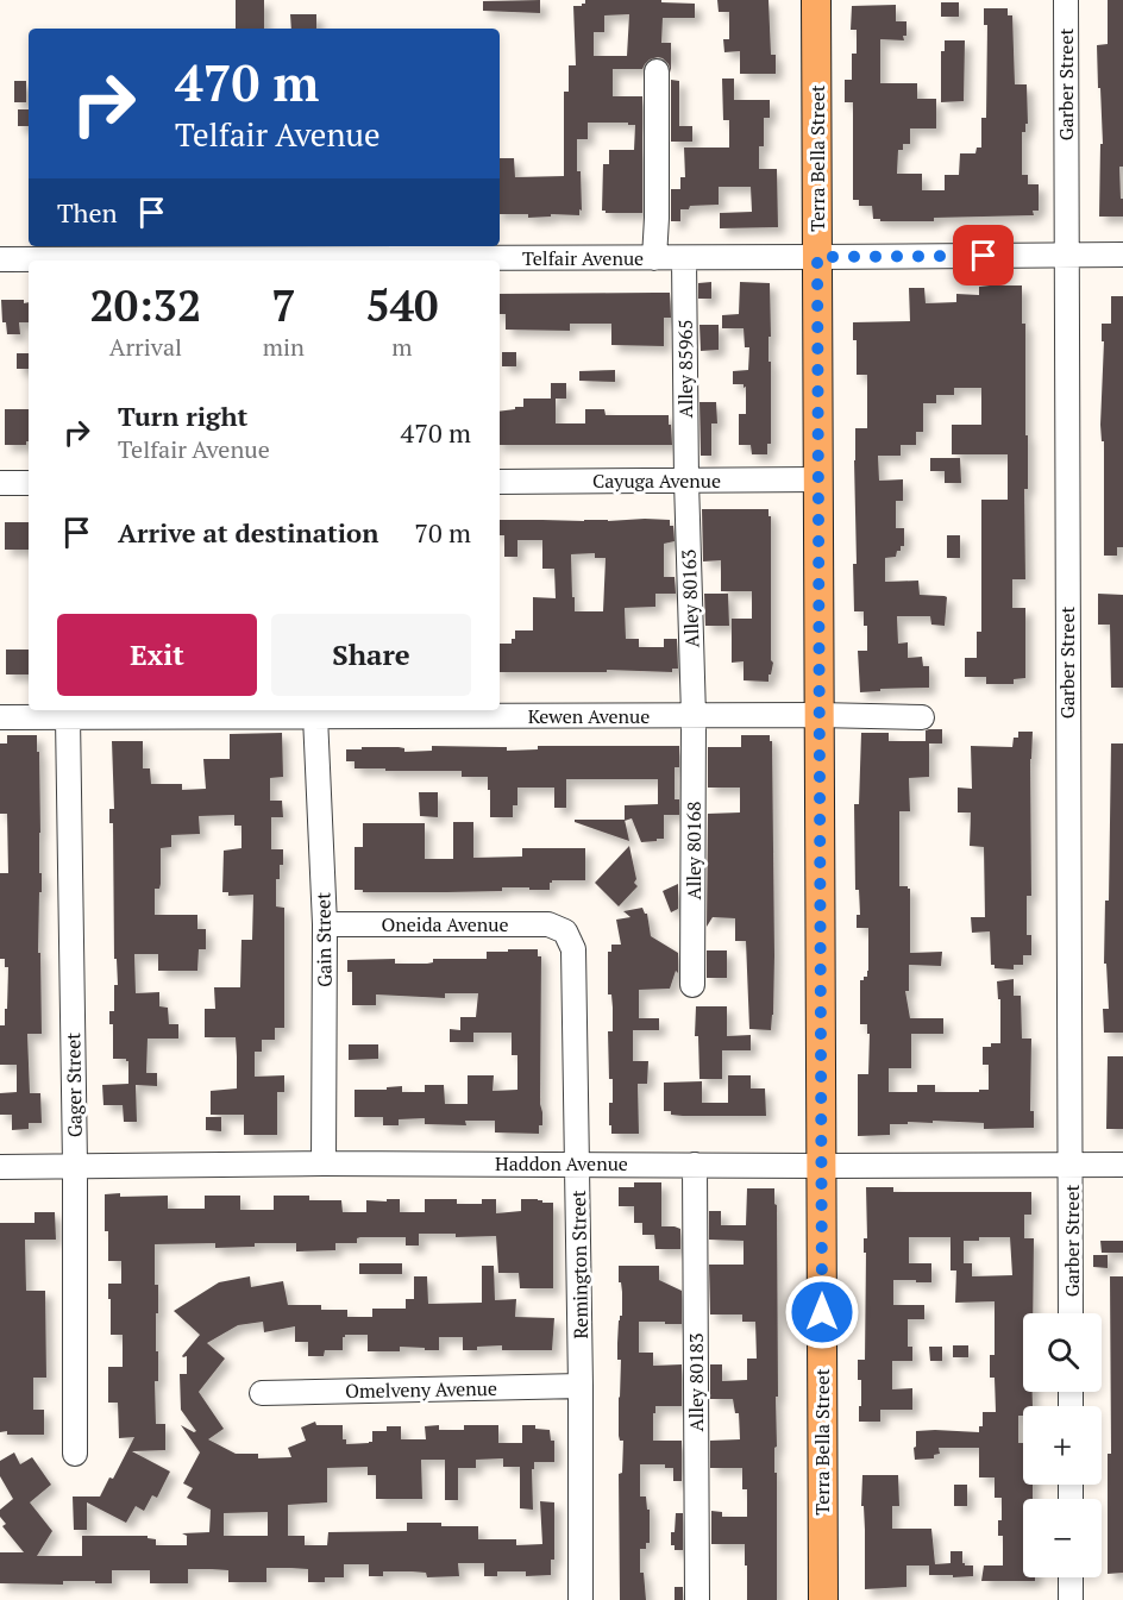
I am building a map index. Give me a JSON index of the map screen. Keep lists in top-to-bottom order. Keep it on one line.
{"streets":{"main road":["Terra Bella Street"],"street":["Garber Street","Telfair Avenue","Alley 85965","Cayuga Avenue","Alley 80163","Kewen Avenue","Alley 80168","Oneida Avenue","Gain Street","Gager Street","Haddon Avenue","Remington Street","Alley 80183","Omelveny Avenue"]},"crossings":[["Garber Street","Telfair Avenue"],["Garber Street","Haddon Avenue"],["Terra Bella Street","Telfair Avenue"],["Terra Bella Street","Cayuga Avenue"],["Terra Bella Street","Kewen Avenue"],["Terra Bella Street","Haddon Avenue"],["Telfair Avenue","Alley 85965"],["Alley 85965","Cayuga Avenue"],["Alley 85965","Alley 80163"],["Cayuga Avenue","Alley 80163"],["Alley 80163","Kewen Avenue"],["Alley 80163","Alley 80168"],["Kewen Avenue","Alley 80168"],["Kewen Avenue","Gain Street"],["Kewen Avenue","Gager Street"],["Oneida Avenue","Gain Street"],["Oneida Avenue","Remington Street"],["Gain Street","Haddon Avenue"],["Gager Street","Haddon Avenue"],["Haddon Avenue","Remington Street"],["Haddon Avenue","Alley 80183"],["Remington Street","Omelveny Avenue"]],"page":{"turn":["470 m","Telfair Avenue"],"then":"Then","eta":["20:32","Arrival","7","min","540","m"],"list":[{"name":"Turn right","note":"Telfair Avenue","value":"470 m"},{"name":"Arrive at destination","value":"70 m"}],"buttons":["Exit","Share"],"map_buttons":["+","−"]}}
